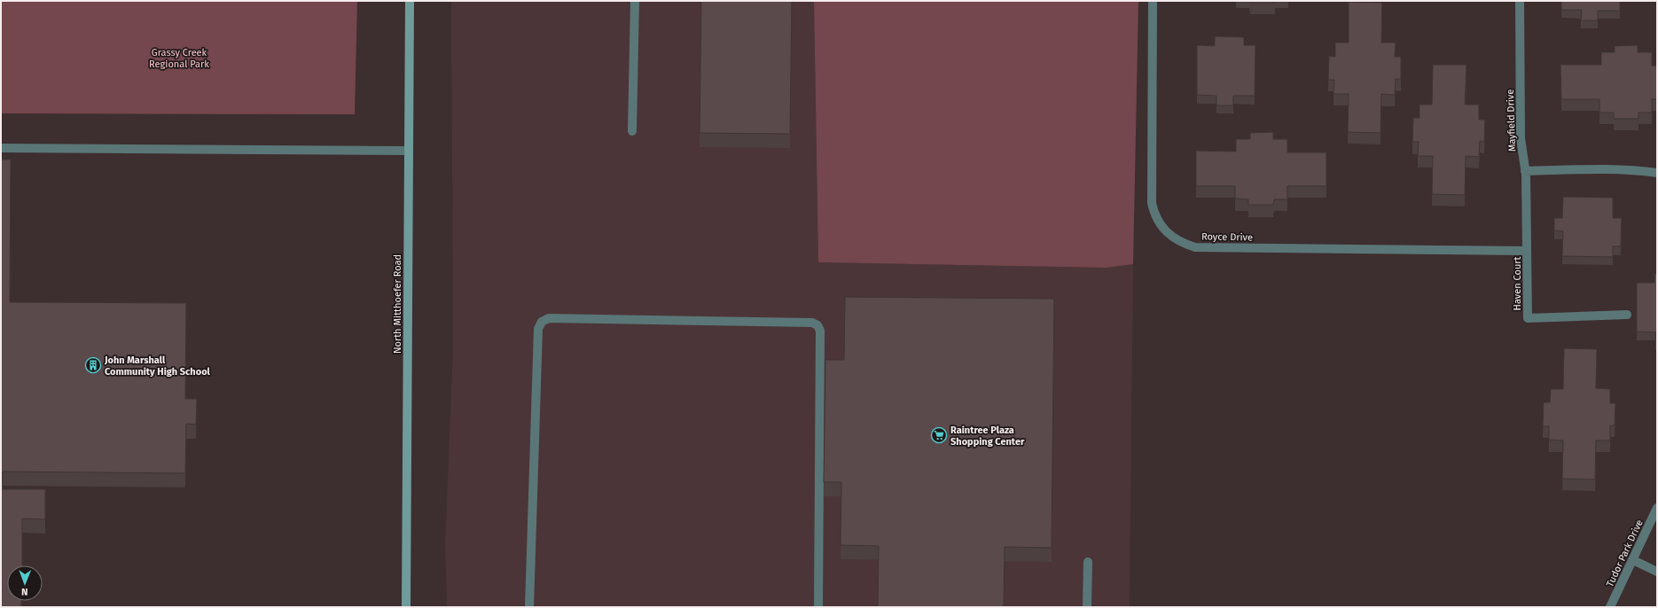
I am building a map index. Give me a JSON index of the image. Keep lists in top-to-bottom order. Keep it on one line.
{"streets":{"main road":["North Mitthoefer Road"],"street":["Mayfield Drive","Royce Drive","Haven Court","Tudor Park Drive"]},"crossings":[["Mayfield Drive","Haven Court"],["Royce Drive","Haven Court"]],"parks":["Grassy Creek Regional Park"],"places":{"building":["John Marshall Community High School"],"supermarket":["Raintree Plaza Shopping Center"]},"north":"bottom"}
